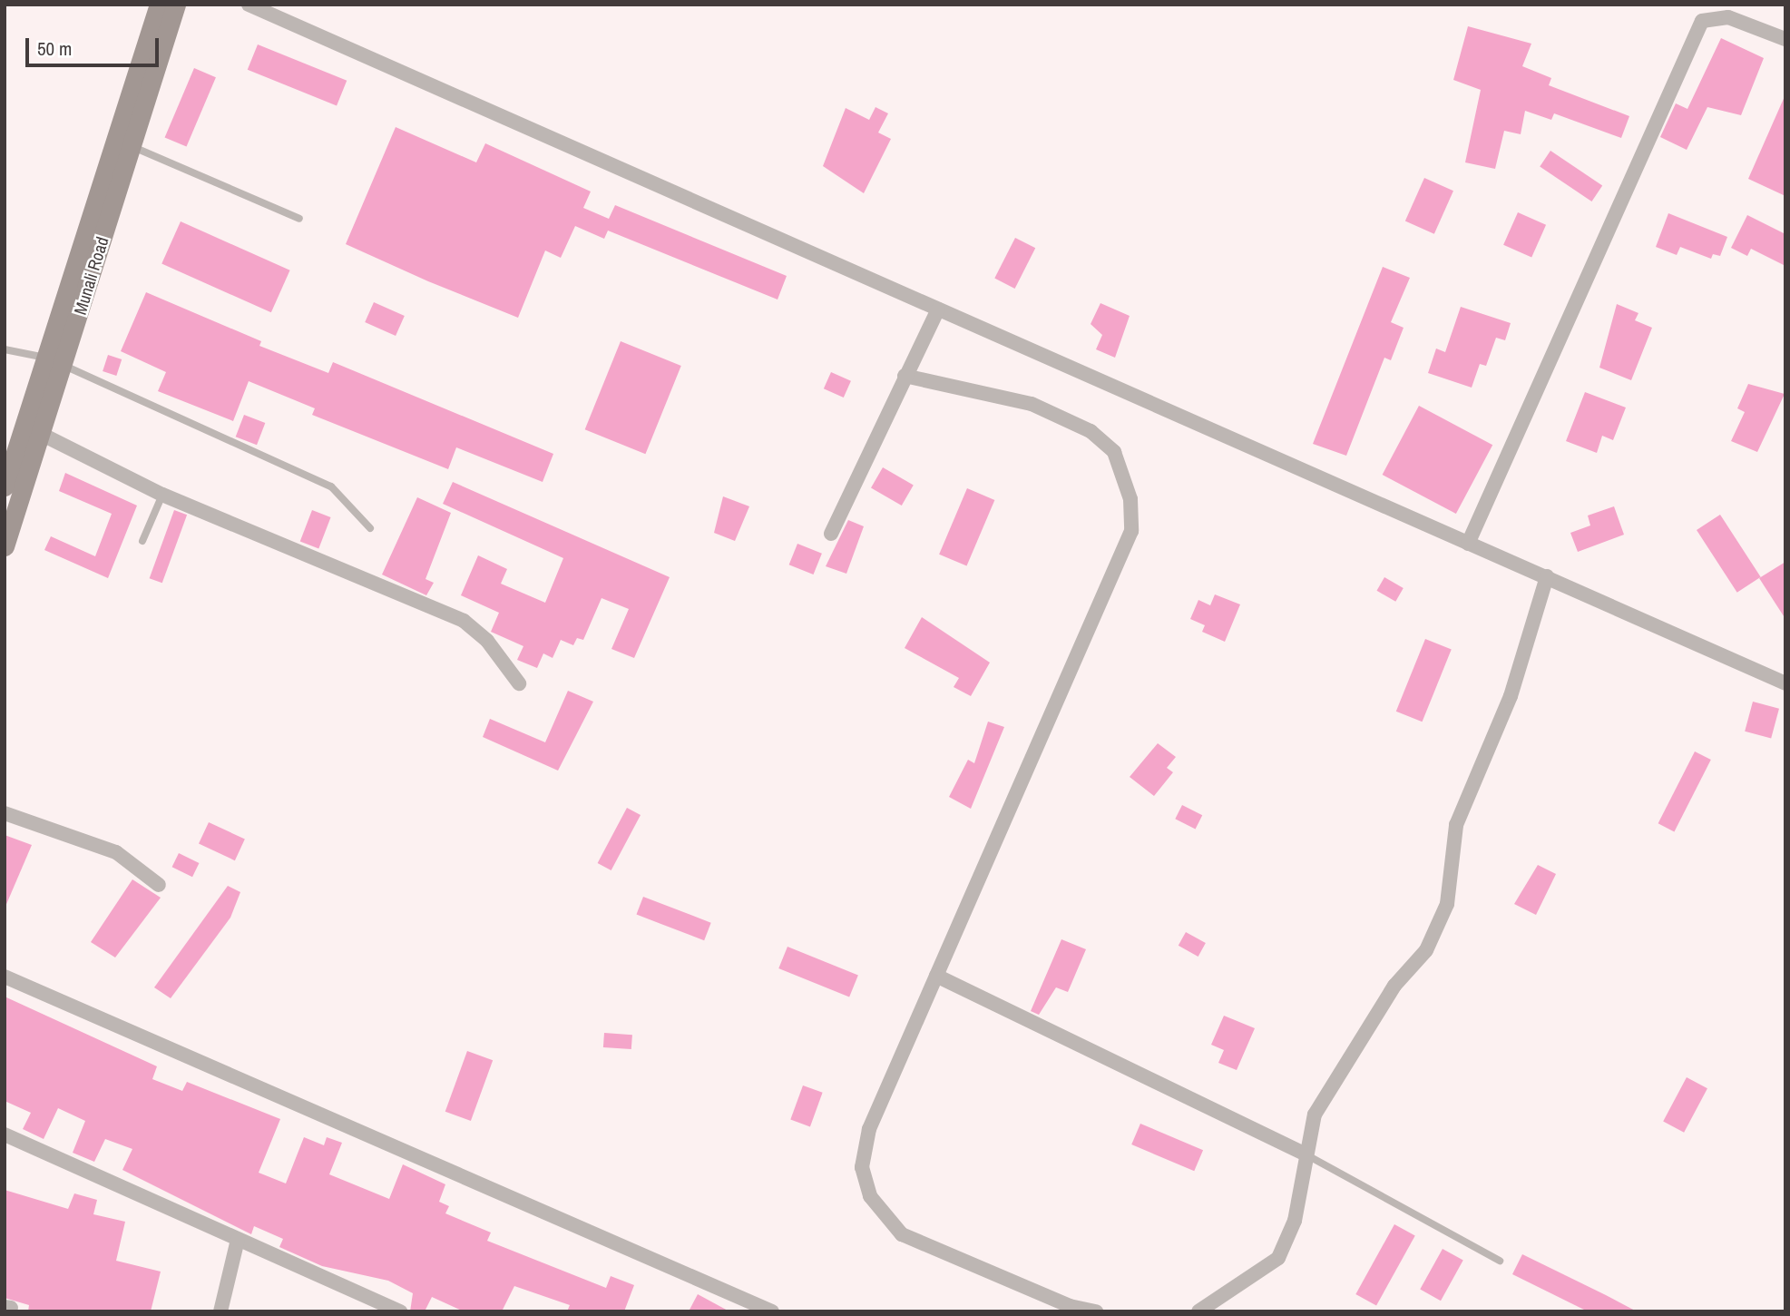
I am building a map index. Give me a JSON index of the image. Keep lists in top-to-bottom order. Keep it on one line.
{"streets":{"main road":["Munali Road"]},"scale_bar":"50 m"}
